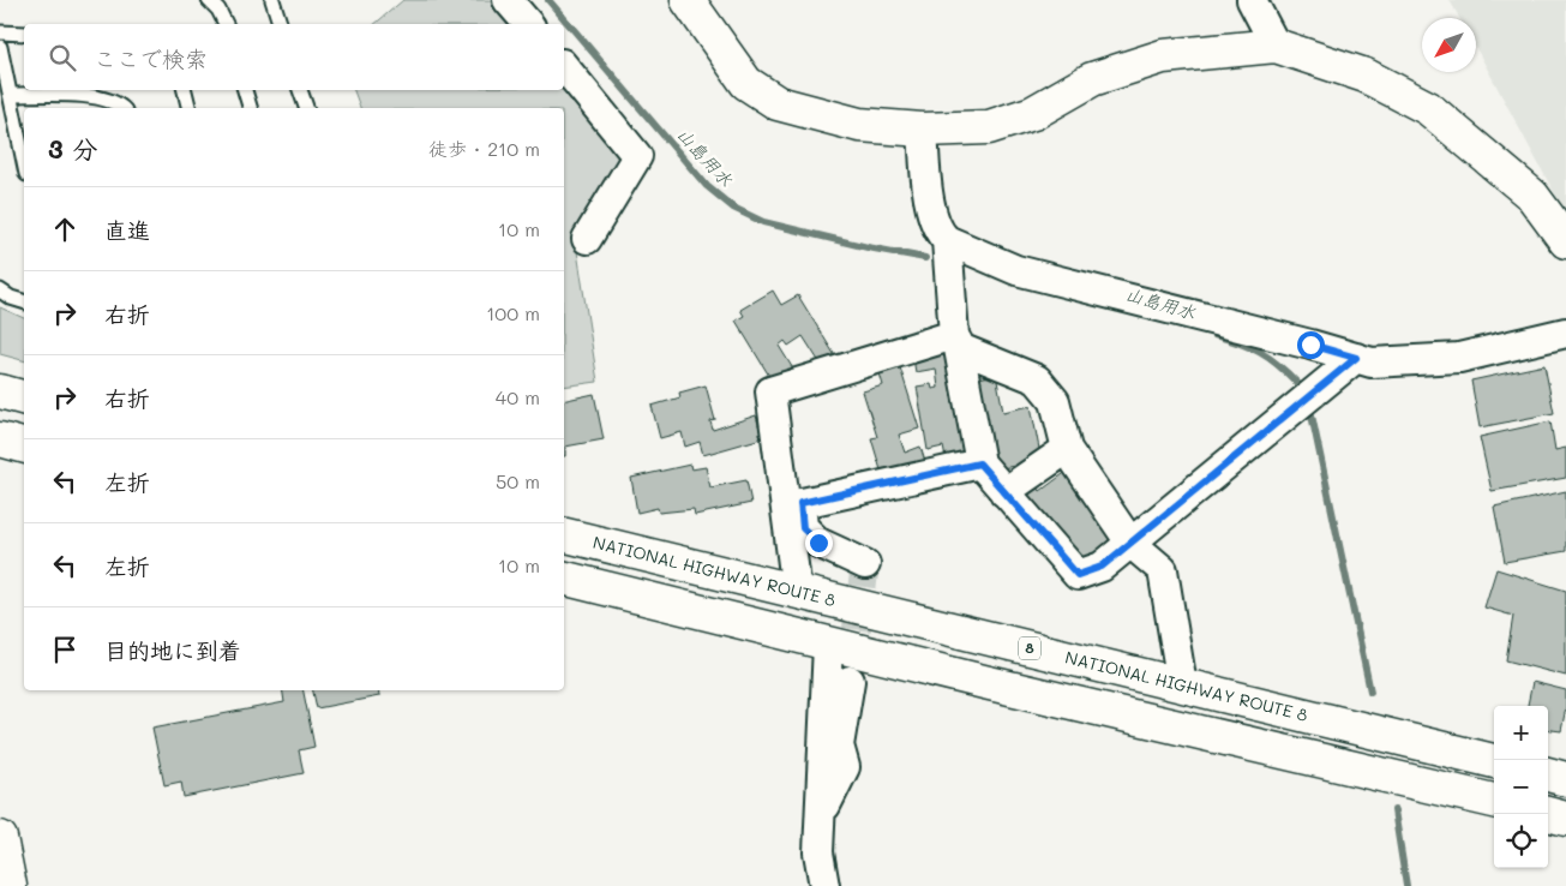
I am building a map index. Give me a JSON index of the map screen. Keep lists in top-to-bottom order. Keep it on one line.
{"streets":{"main road":["NATIONAL HIGHWAY ROUTE 8","8"]},"water":["山島用水"],"north":"bottom left","page":{"search":"ここで検索","heading":["3 分","徒歩 · 210 m"],"list":[["直進","10 m"],["右折","100 m"],["右折","40 m"],["左折","50 m"],["左折","10 m"],"目的地に到着"],"map_buttons":["+","−"]}}
